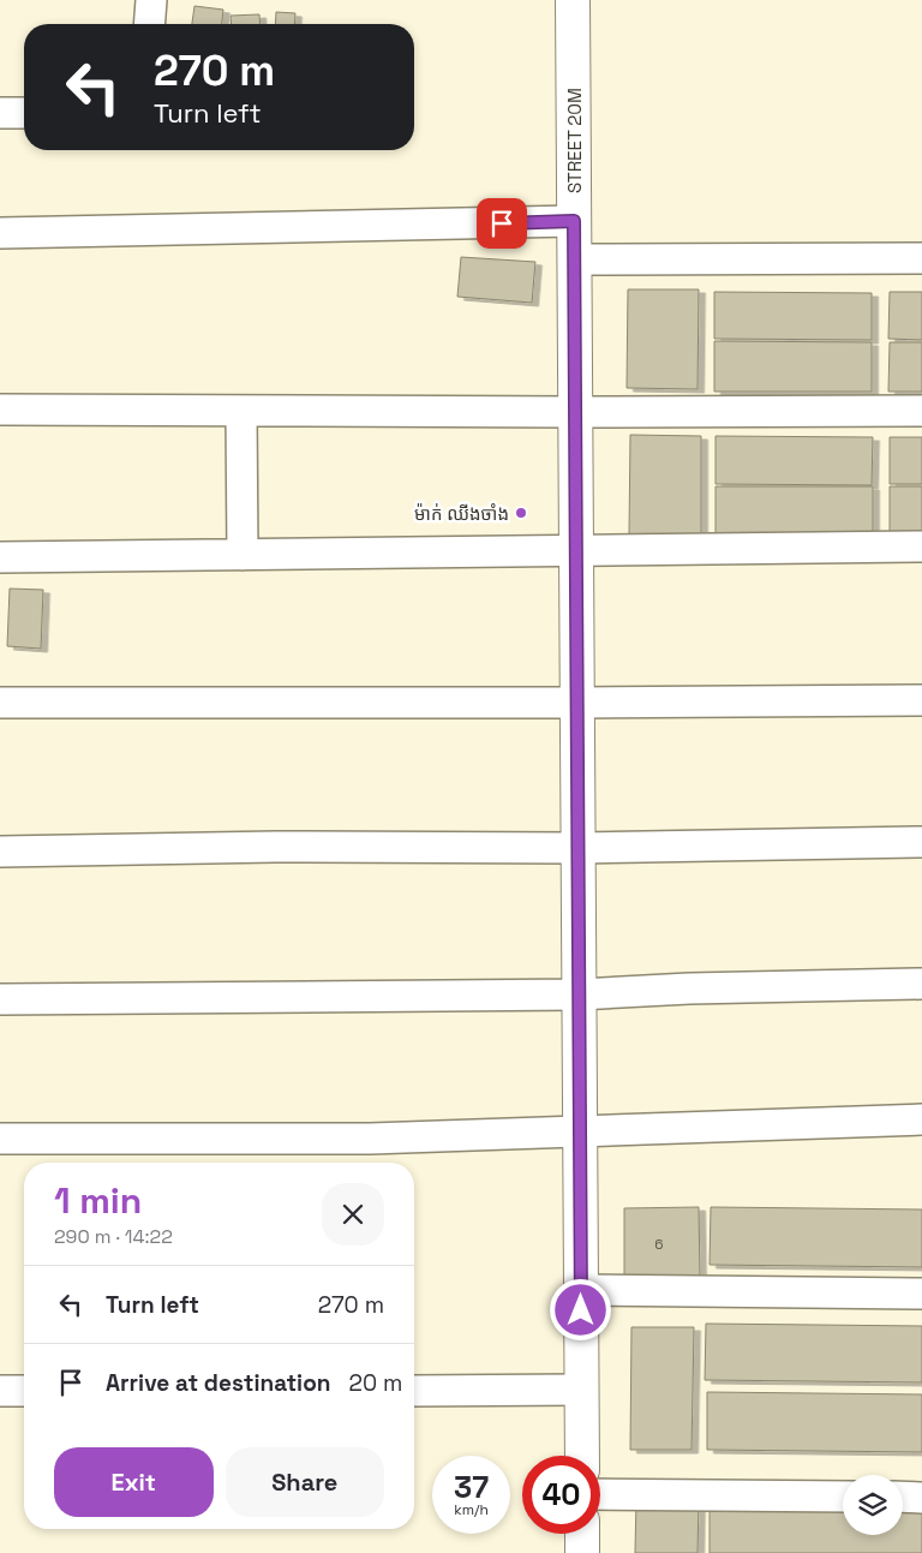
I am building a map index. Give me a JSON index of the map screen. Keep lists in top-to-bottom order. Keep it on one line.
{"streets":{"street":["STREET 20M"]},"places":["ម៉ាក់ ឈីងចាំង"],"house_numbers":["6"],"page":{"turn":["270 m","Turn left"],"heading":["1 min","290 m · 14:22"],"list":[{"name":"Turn left","value":"270 m"},{"name":"Arrive at destination","value":"20 m"}],"buttons":["Exit","Share"],"speed":"37 km/h","limit":"40"}}
